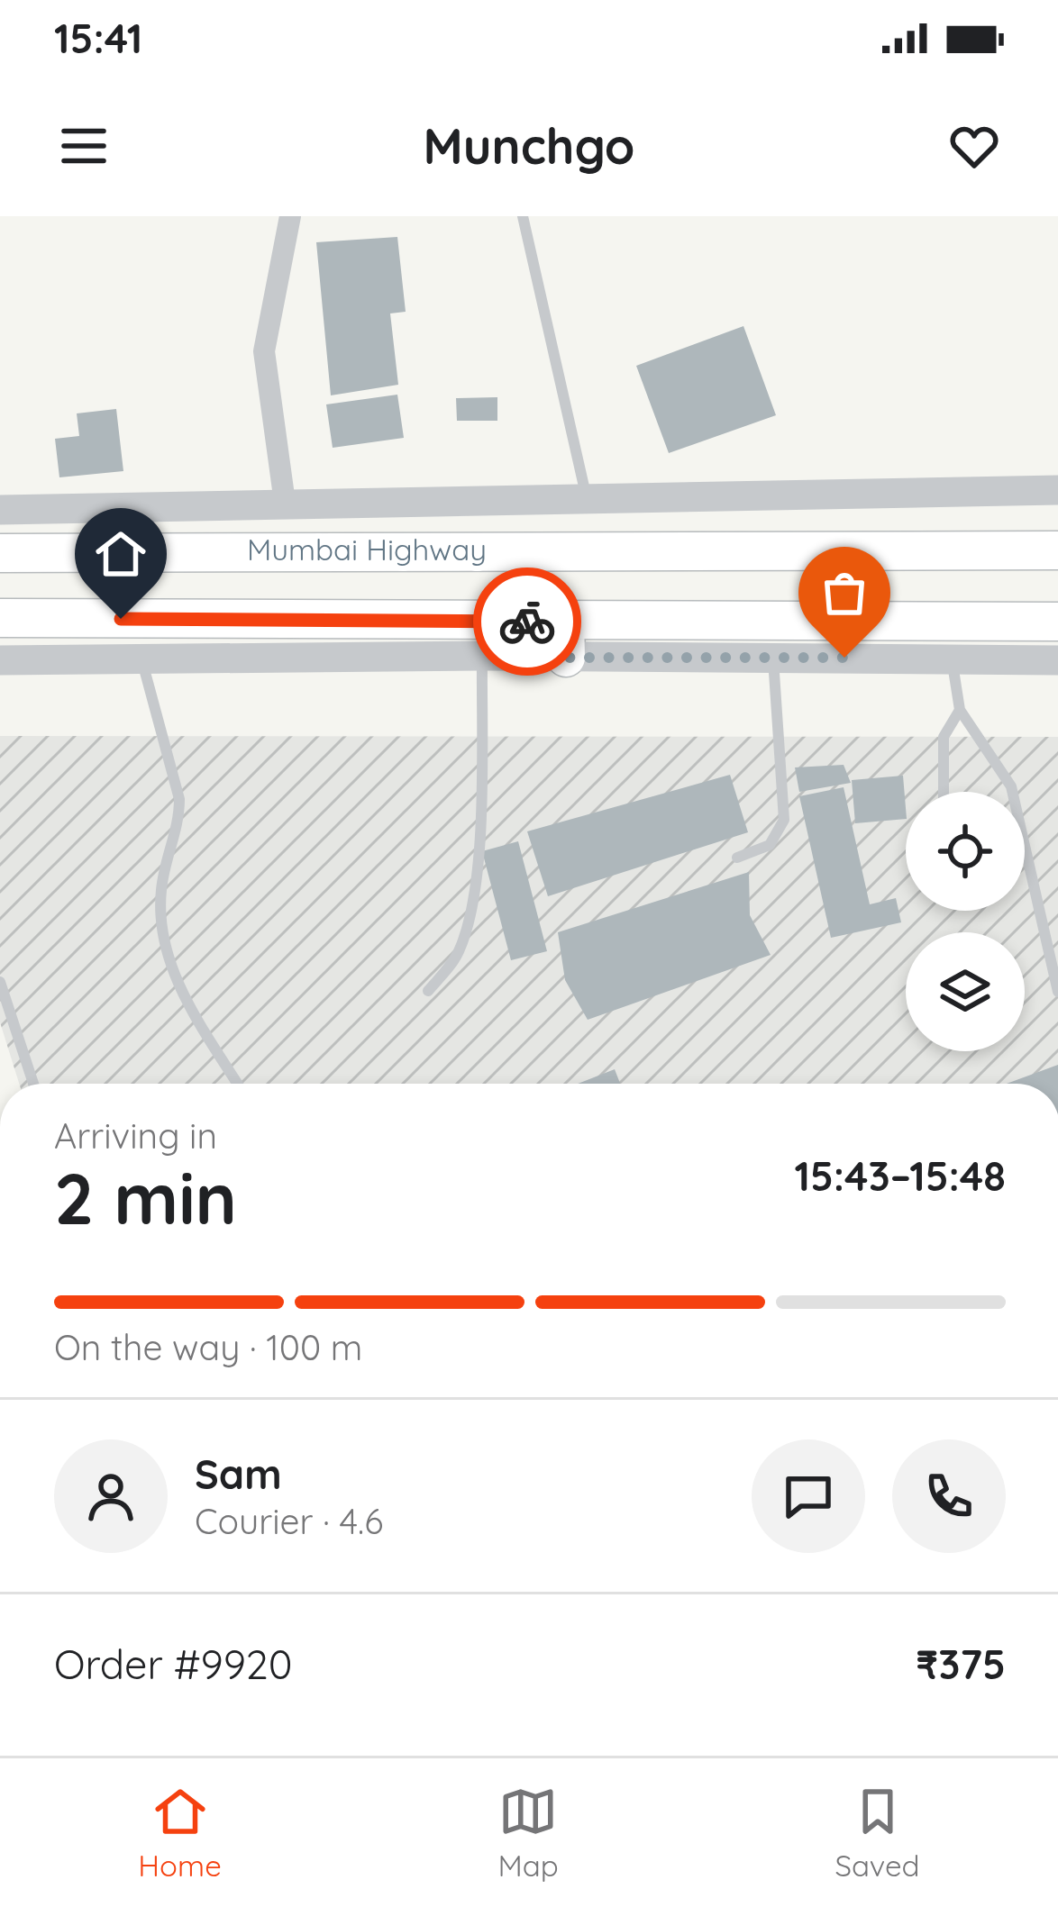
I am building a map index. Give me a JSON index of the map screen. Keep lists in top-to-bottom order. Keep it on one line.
{"streets":{"highway":["Mumbai Highway"]},"page":{"status":"15:41","header":"Munchgo","heading":["2 min","Arriving in","15:43–15:48"],"panel":["Sam","Courier · 4.6","Order #9920","₹375"],"bar":"On the way · 100 m","tabs":["Home","Map","Saved"]}}
